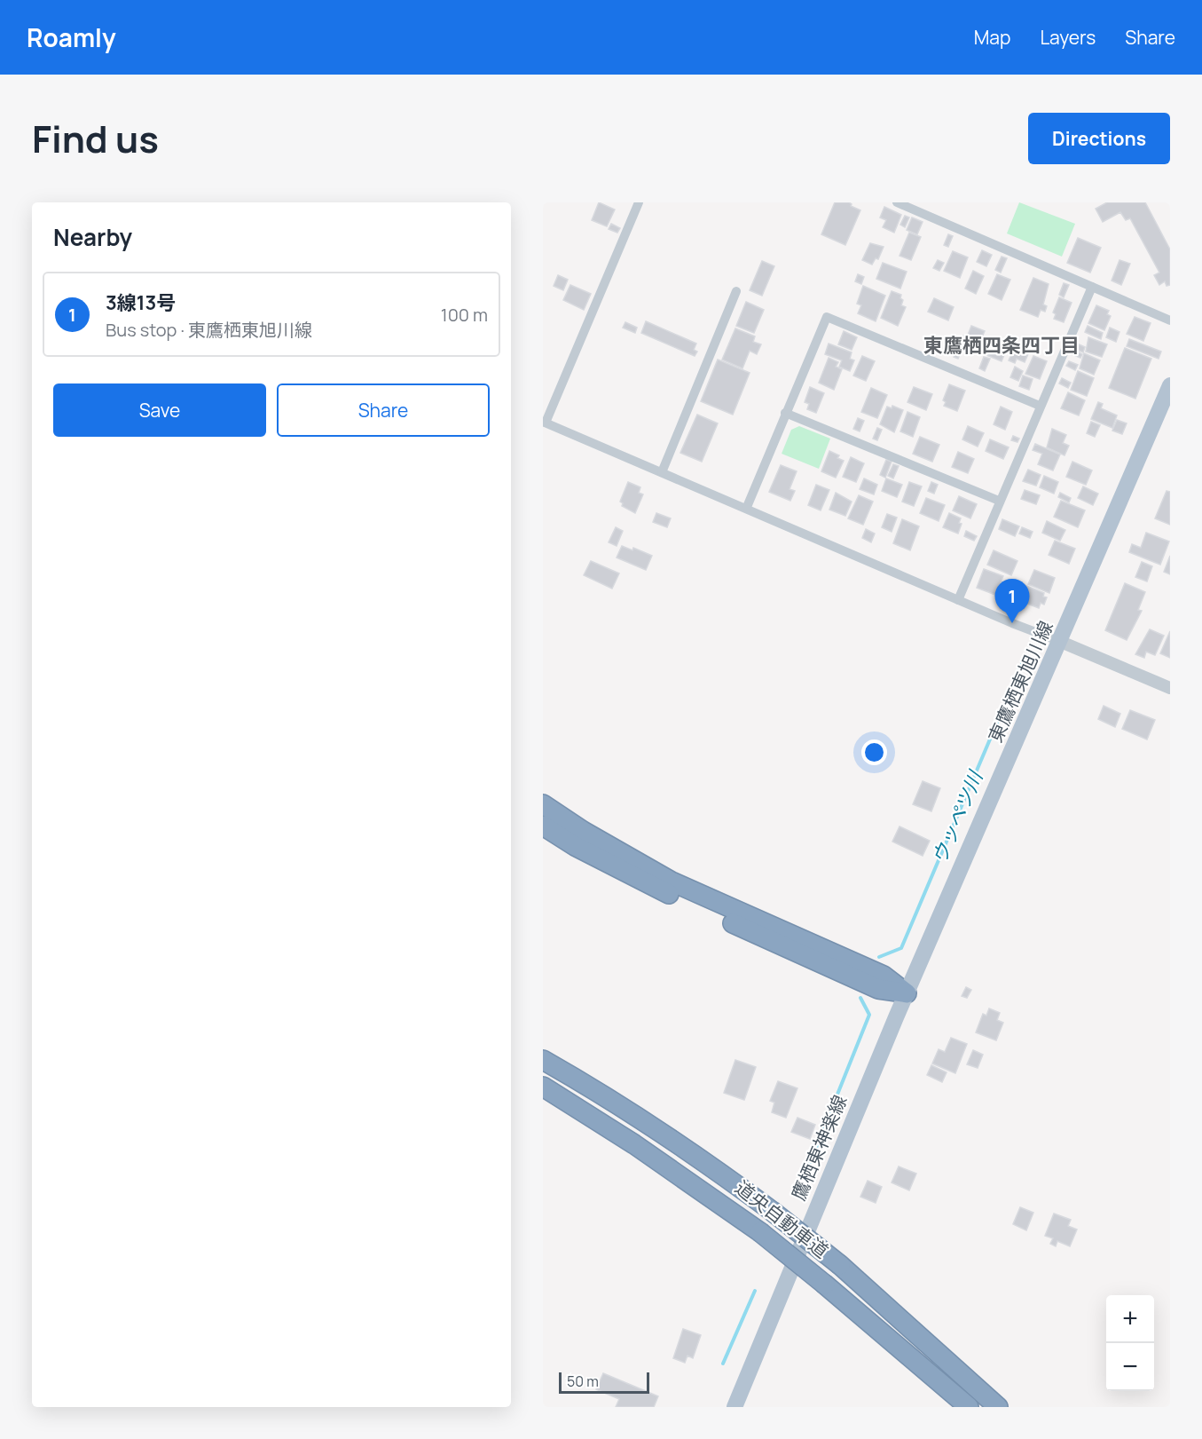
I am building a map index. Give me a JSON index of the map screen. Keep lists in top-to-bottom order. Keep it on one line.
{"streets":{"highway":["道央自動車道"],"main road":["東鷹栖東旭川線","鷹栖東神楽線"]},"crossings":[["東鷹栖東旭川線","鷹栖東神楽線"]],"districts":["東鷹栖四条四丁目"],"water":["ウッペツ川"],"scale_bar":"50 m","page":{"header":"Roamly","nav":["Map","Layers","Share"],"title":"Find us","buttons":["Directions",["Save","Share"]],"heading":"Nearby","list":[{"mark":"1","name":"3線13号","note":"Bus stop · 東鷹栖東旭川線","value":"100 m"}],"pins":"1","map_buttons":["+","−"],"scale":"50 m"}}
